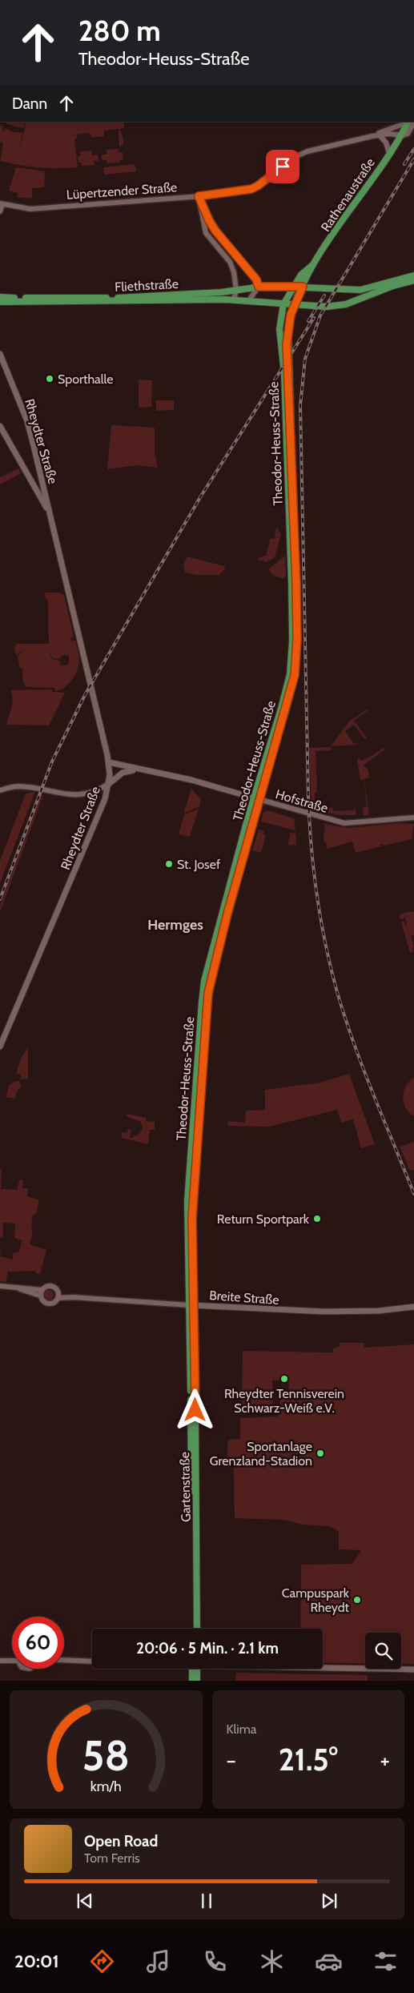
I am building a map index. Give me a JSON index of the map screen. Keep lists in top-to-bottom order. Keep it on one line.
{"streets":{"main road":["Rathenaustraße","Fliethstraße","Rheydter Straße","Theodor-Heuss-Straße","Hofstraße","Breite Straße","Gartenstraße"],"street":["Lüpertzender Straße"]},"crossings":[["Lüpertzender Straße","Rathenaustraße"],["Rathenaustraße","Fliethstraße"],["Rathenaustraße","Theodor-Heuss-Straße"],["Fliethstraße","Theodor-Heuss-Straße"],["Rheydter Straße","Hofstraße"],["Theodor-Heuss-Straße","Hofstraße"],["Theodor-Heuss-Straße","Gartenstraße"],["Breite Straße","Gartenstraße"]],"districts":["Hermges"],"places":["Sporthalle","St. Josef","Return Sportpark","Rheydter Tennisverein Schwarz-Weiß e.V.","Sportanlage Grenzland-Stadion","Campuspark Rheydt"],"page":{"turn":["280 m","Theodor-Heuss-Straße"],"then":"Dann","limit":"60","trip":"20:06 · 5 Min. · 2.1 km","tile":"Klima","heat":["−","21.5°","+"],"song":["Open Road","Tom Ferris"],"tabs":"20:01","gauge":["58","km/h"]}}
